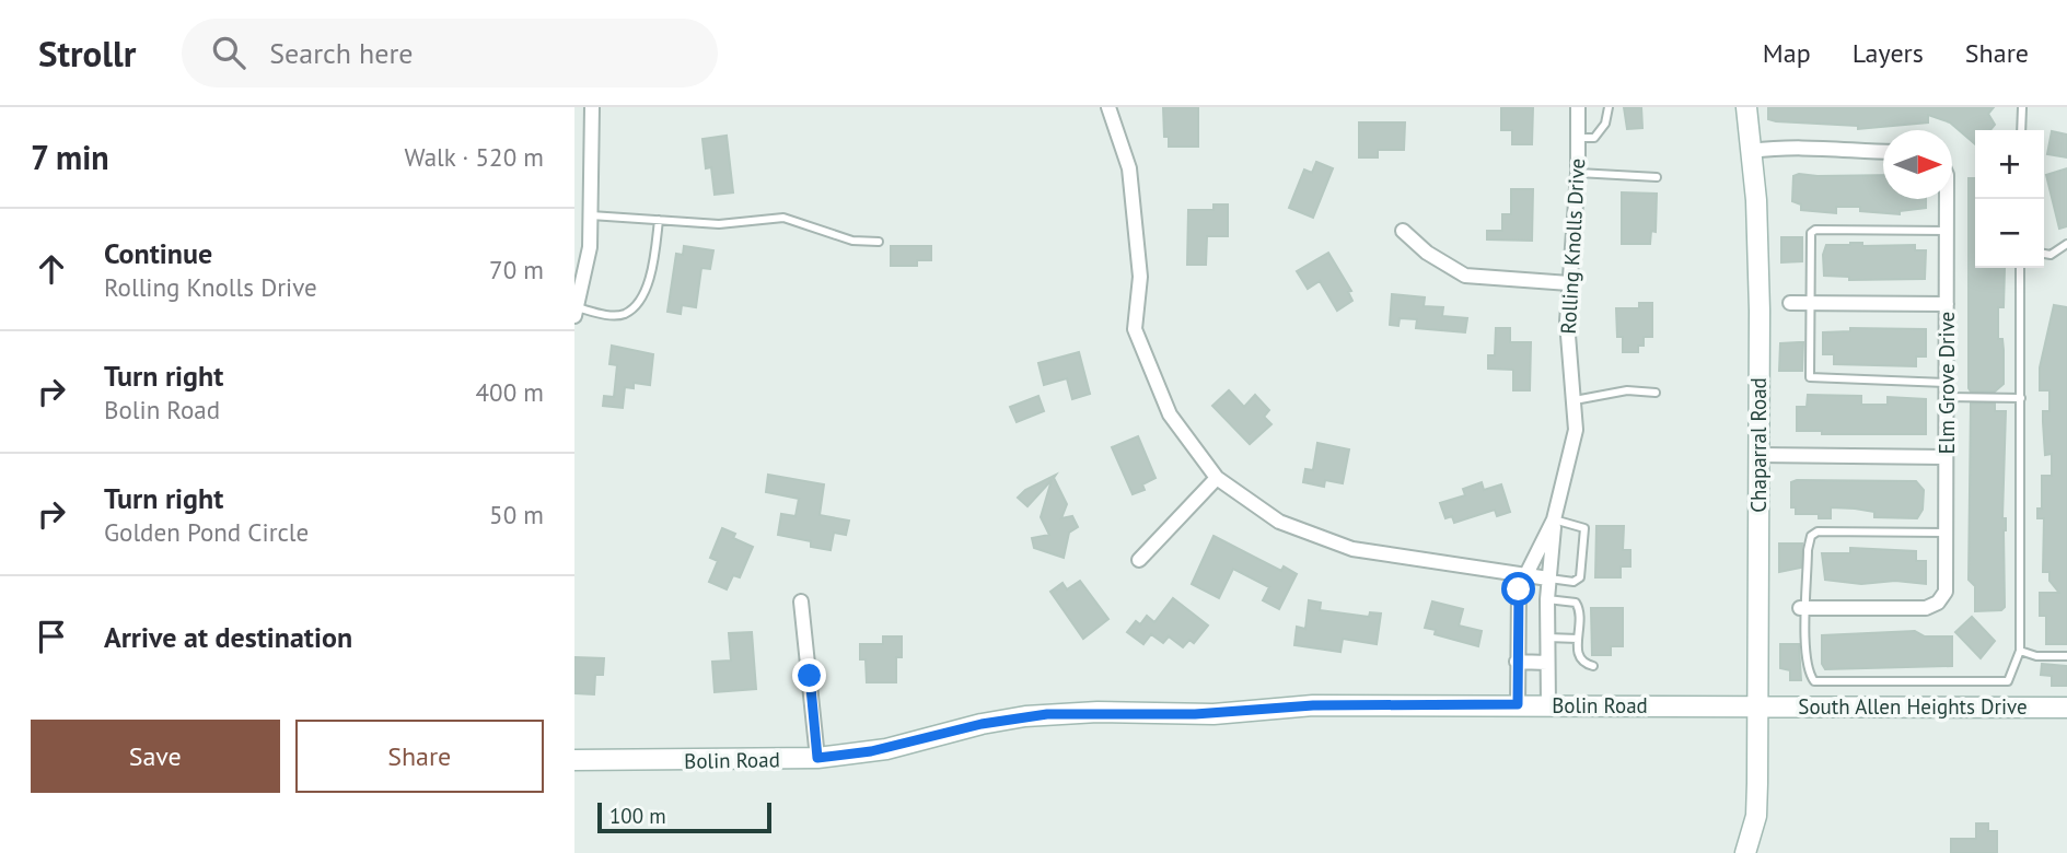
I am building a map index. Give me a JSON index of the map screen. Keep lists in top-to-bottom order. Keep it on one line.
{"streets":{"street":["Rolling Knolls Drive","Elm Grove Drive","Chaparral Road","Bolin Road","South Allen Heights Drive"]},"crossings":[["Rolling Knolls Drive","Bolin Road"],["Chaparral Road","Bolin Road"],["Chaparral Road","South Allen Heights Drive"],["Bolin Road","South Allen Heights Drive"]],"scale_bar":"100 m","north":"right","page":{"header":"Strollr","search":"Search here","nav":["Map","Layers","Share"],"heading":["7 min","Walk · 520 m"],"map_buttons":["+","−"],"list":[["Continue","Rolling Knolls Drive","70 m"],["Turn right","Bolin Road","400 m"],["Turn right","Golden Pond Circle","50 m"],"Arrive at destination"],"buttons":["Save","Share"],"scale":"100 m"}}
